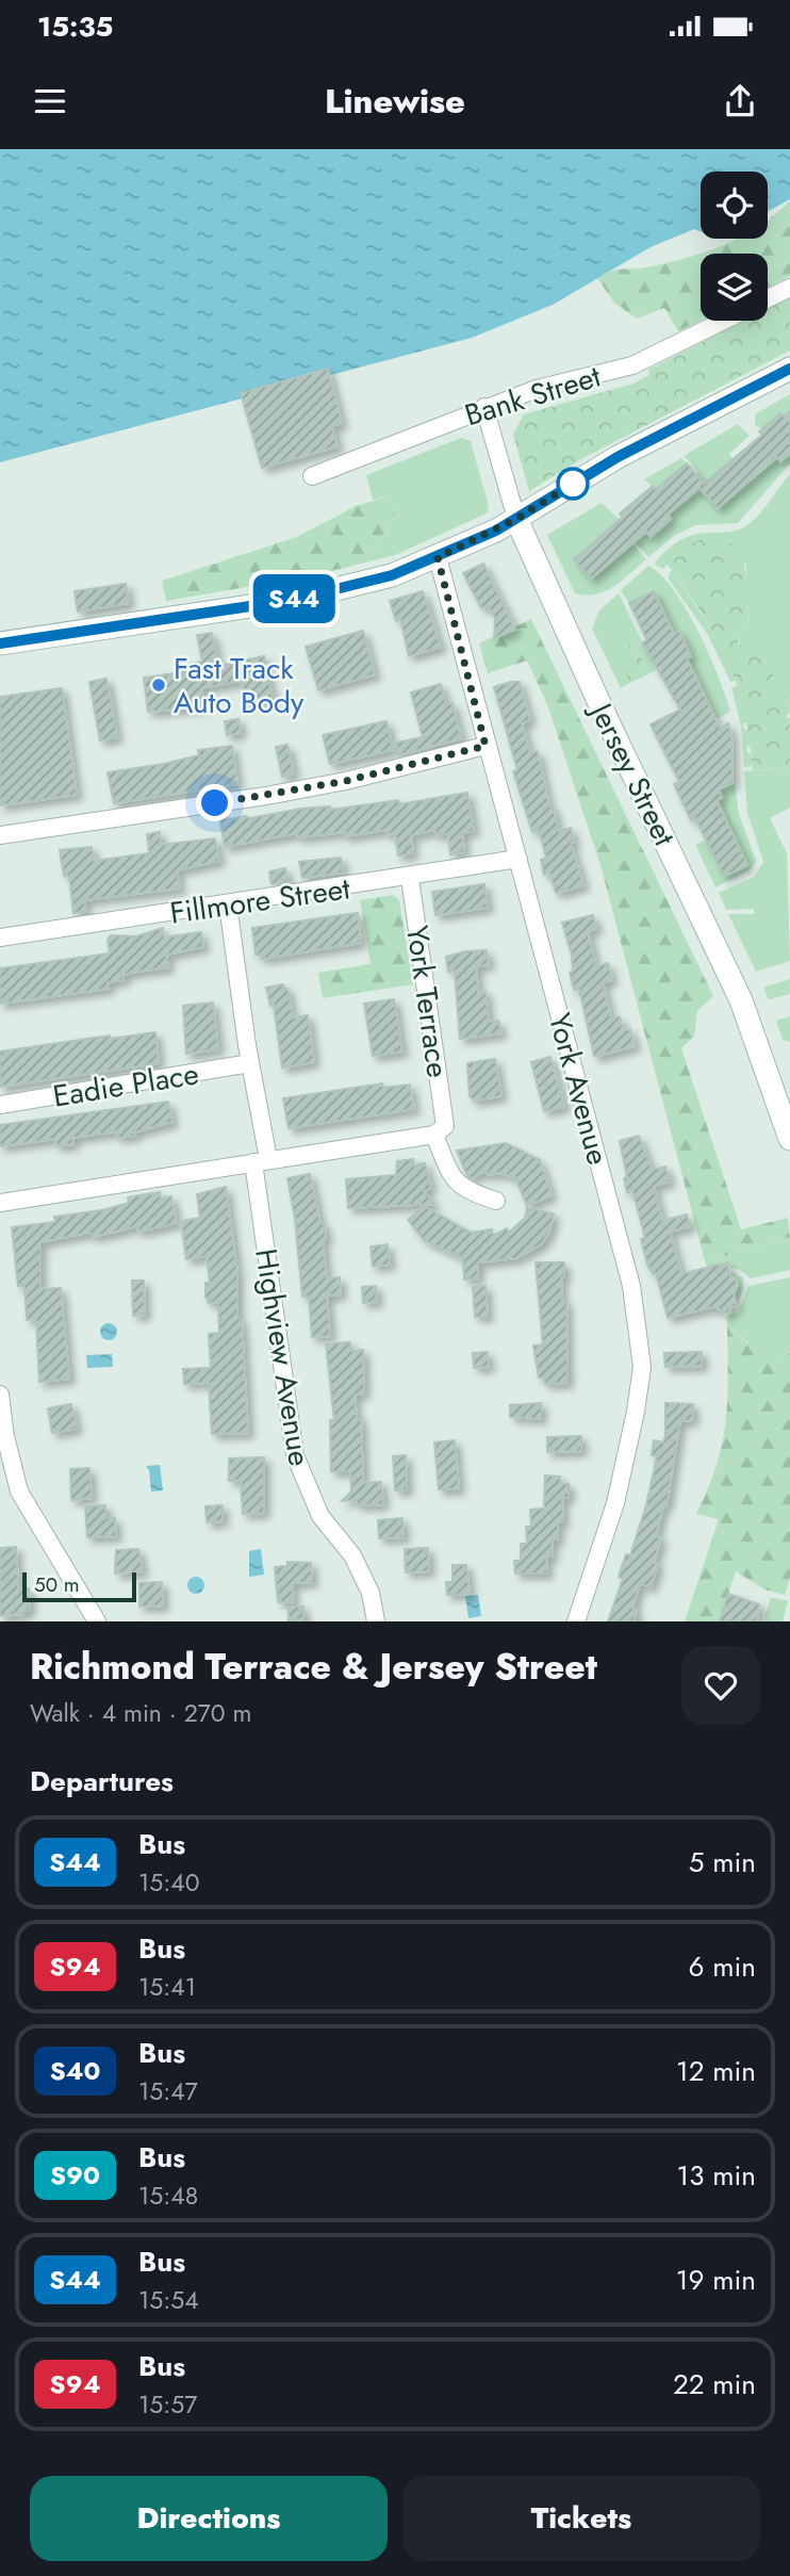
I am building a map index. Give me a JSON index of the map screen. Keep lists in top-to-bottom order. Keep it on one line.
{"streets":{"main road":["Jersey Street"],"street":["Bank Street","Fillmore Street","York Terrace","Eadie Place","York Avenue","Highview Avenue"]},"crossings":[["Bank Street","Jersey Street"],["Fillmore Street","York Terrace"],["Fillmore Street","York Avenue"],["Fillmore Street","Highview Avenue"],["Eadie Place","Highview Avenue"]],"places":["Fast Track Auto Body"],"lines":["bus line S44"],"scale_bar":"50 m","page":{"status":"15:35","header":"Linewise","on_map":"S44","scale":"50 m","heading":[["Richmond Terrace & Jersey Street","Walk · 4 min · 270 m"],"Departures"],"list":[{"mark":"S44","name":"Bus","note":"15:40","value":"5 min"},{"mark":"S94","name":"Bus","note":"15:41","value":"6 min"},{"mark":"S40","name":"Bus","note":"15:47","value":"12 min"},{"mark":"S90","name":"Bus","note":"15:48","value":"13 min"},{"mark":"S44","name":"Bus","note":"15:54","value":"19 min"},{"mark":"S94","name":"Bus","note":"15:57","value":"22 min"}],"buttons":["Directions","Tickets"]}}
